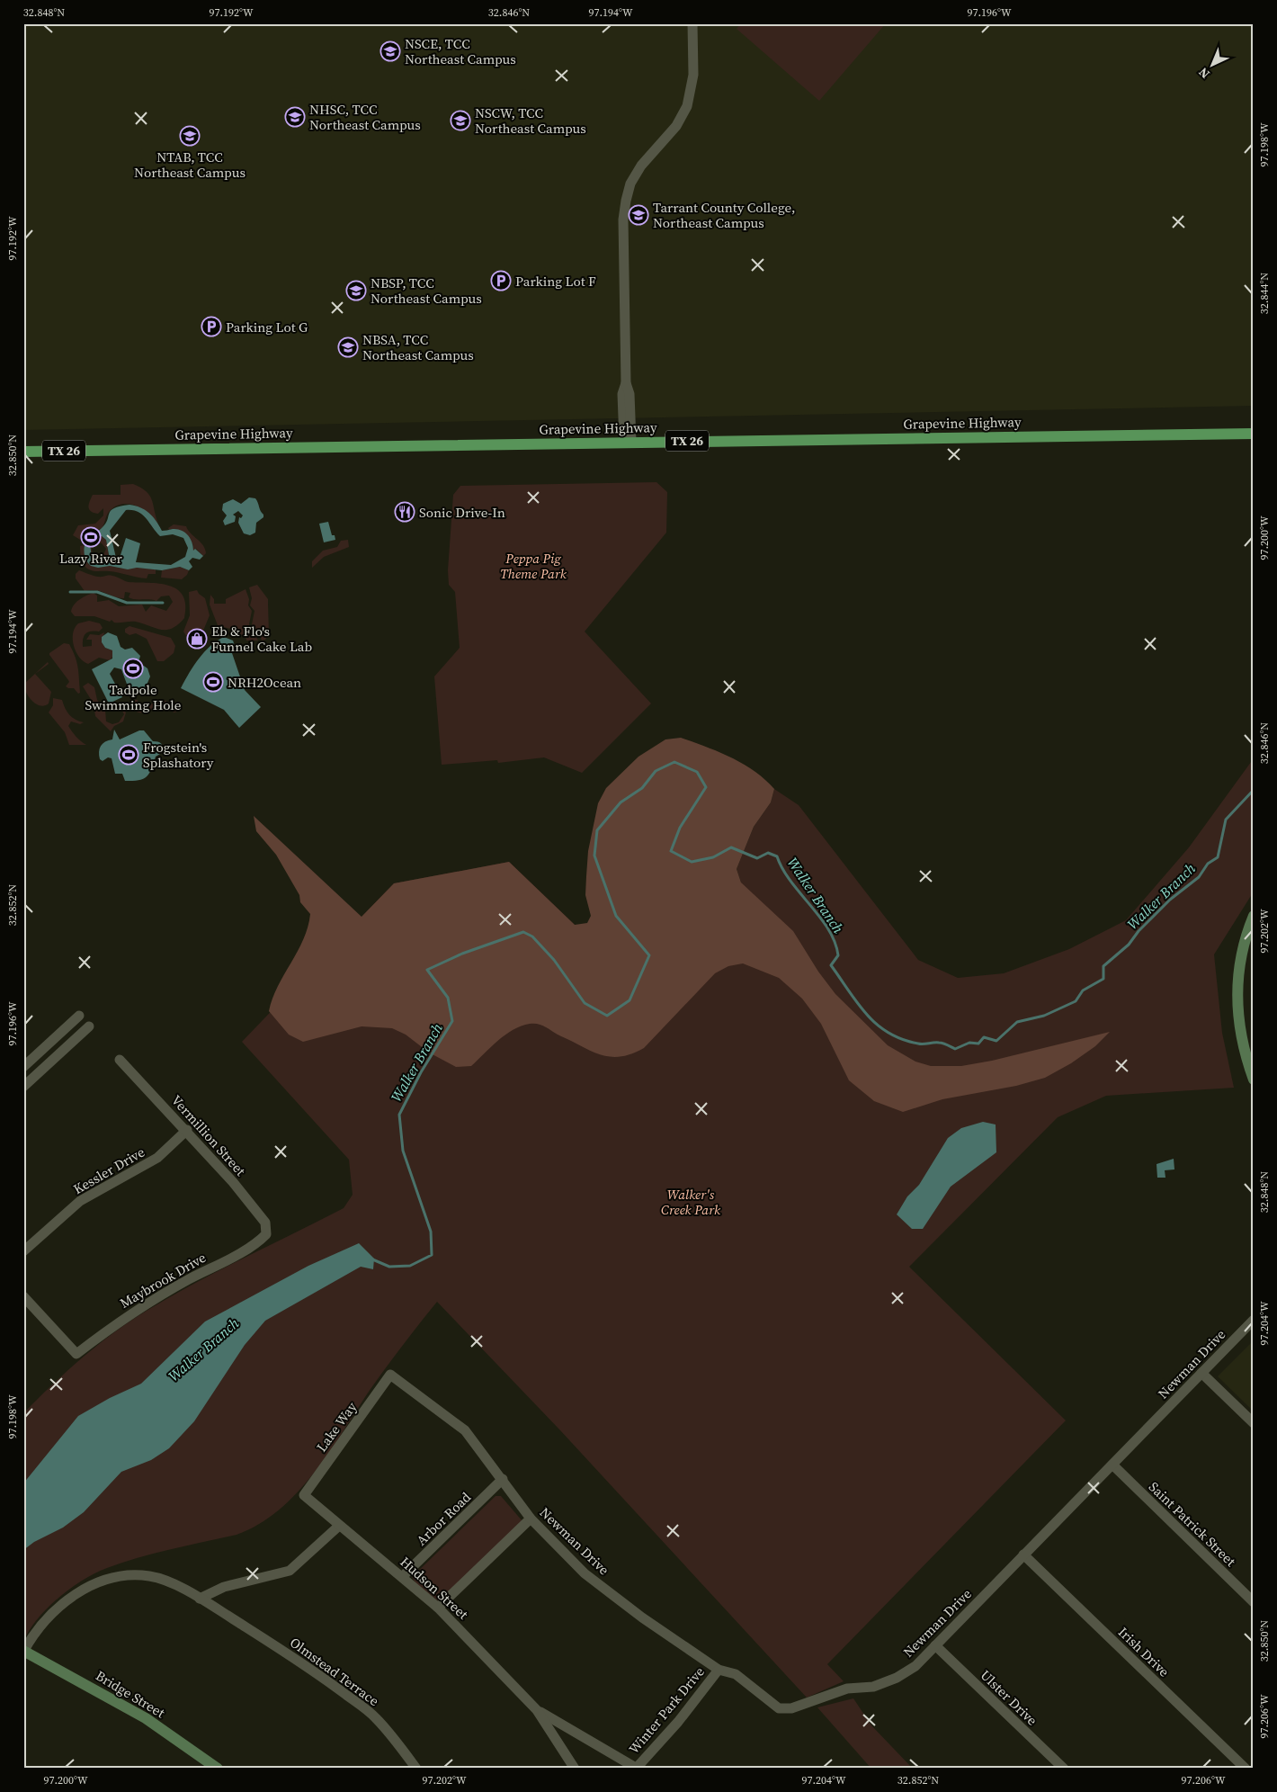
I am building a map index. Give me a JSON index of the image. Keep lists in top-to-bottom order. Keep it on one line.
{"streets":{"main road":["Grapevine Highway","TX 26"],"street":["Vermillion Street","Kessler Drive","Maybrook Drive","Newman Drive","Lake Way","Arbor Road","Saint Patrick Street","Hudson Street","Irish Drive","Olmstead Terrace","Bridge Street","Ulster Drive","Winter Park Drive"]},"crossings":[["Vermillion Street","Kessler Drive"],["Vermillion Street","Maybrook Drive"],["Newman Drive","Lake Way"],["Newman Drive","Arbor Road"],["Newman Drive","Saint Patrick Street"],["Newman Drive","Irish Drive"],["Newman Drive","Ulster Drive"],["Newman Drive","Winter Park Drive"],["Lake Way","Hudson Street"],["Arbor Road","Hudson Street"],["Hudson Street","Winter Park Drive"]],"water":["Walker Branch"],"parks":["Peppa Pig Theme Park","Walker's Creek Park"],"places":{"school or university":["NSCE, TCC Northeast Campus","NHSC, TCC Northeast Campus","NSCW, TCC Northeast Campus","NTAB, TCC Northeast Campus","Tarrant County College, Northeast Campus","NBSP, TCC Northeast Campus","NBSA, TCC Northeast Campus"],"parking":["Parking Lot F","Parking Lot G"],"restaurant":["Sonic Drive-In"],"sports":["Lazy River","Tadpole Swimming Hole","NRH2Ocean","Frogstein's Splashatory"],"shop":["Eb & Flo's Funnel Cake Lab"]},"north":"bottom left","coordinates":["32.848°N","97.192°W","32.846°N","97.194°W","97.196°W","97.198°W","32.844°N","32.850°N","97.200°W","32.852°N","97.202°W","97.204°W","97.206°W"]}
